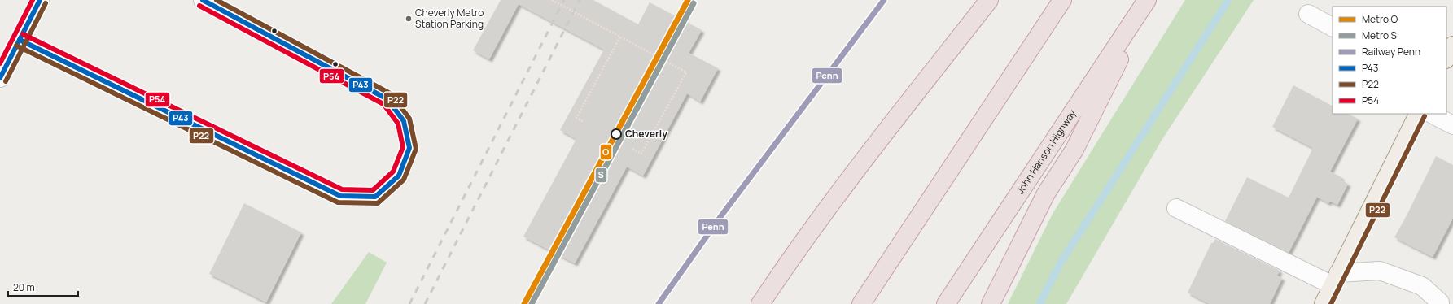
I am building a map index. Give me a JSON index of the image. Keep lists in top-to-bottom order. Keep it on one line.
{"streets":{"highway":["John Hanson Highway"]},"places":["Cheverly Metro Station Parking","Cheverly"],"lines":["metro line O","rail line Penn","transit line P43","transit line P22","transit line P54","metro line S"],"legend":["Metro O","Metro S","Railway Penn","P43","P22","P54"],"scale_bar":"20 m"}
